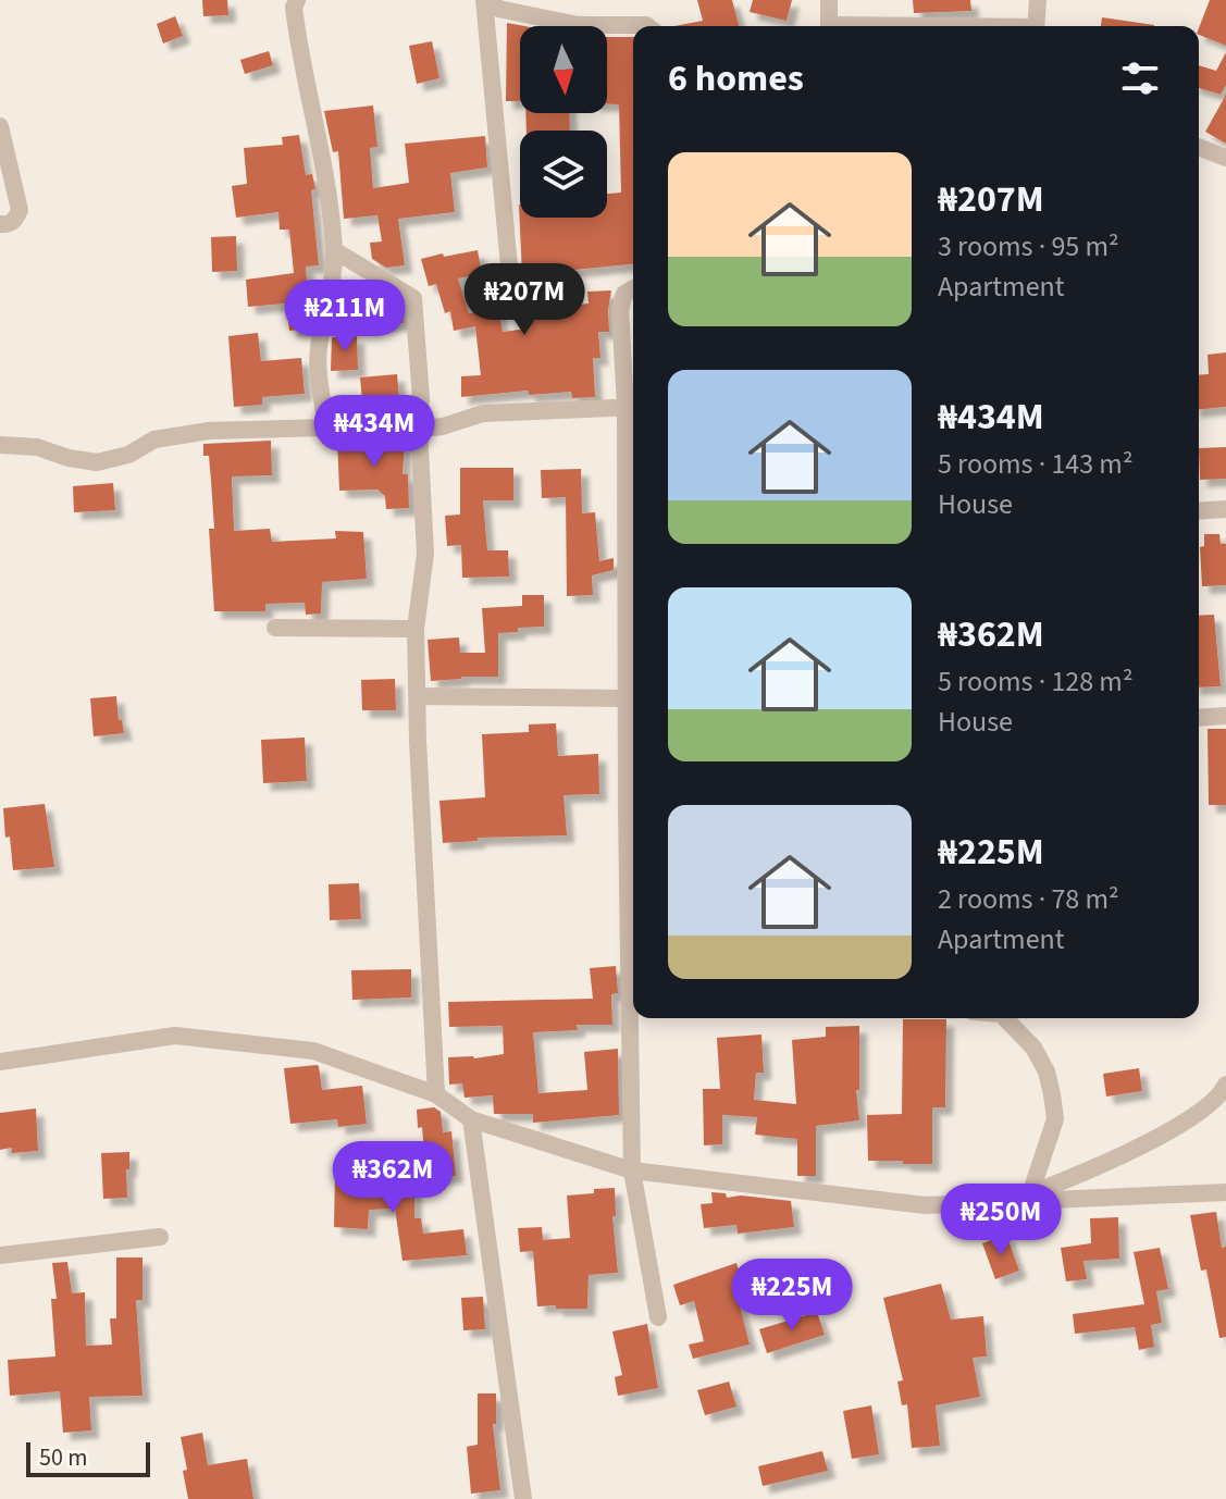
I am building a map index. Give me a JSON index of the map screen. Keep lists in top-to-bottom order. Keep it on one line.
{"scale_bar":"50 m","north":"bottom","page":{"heading":"6 homes","list":[{"name":"₦207M","note":"3 rooms · 95 m² · Apartment"},{"name":"₦434M","note":"5 rooms · 143 m² · House"},{"name":"₦362M","note":"5 rooms · 128 m² · House"},{"name":"₦225M","note":"2 rooms · 78 m² · Apartment"}],"price":["₦207M","₦211M","₦434M","₦362M","₦250M","₦225M"],"scale":"50 m"}}
